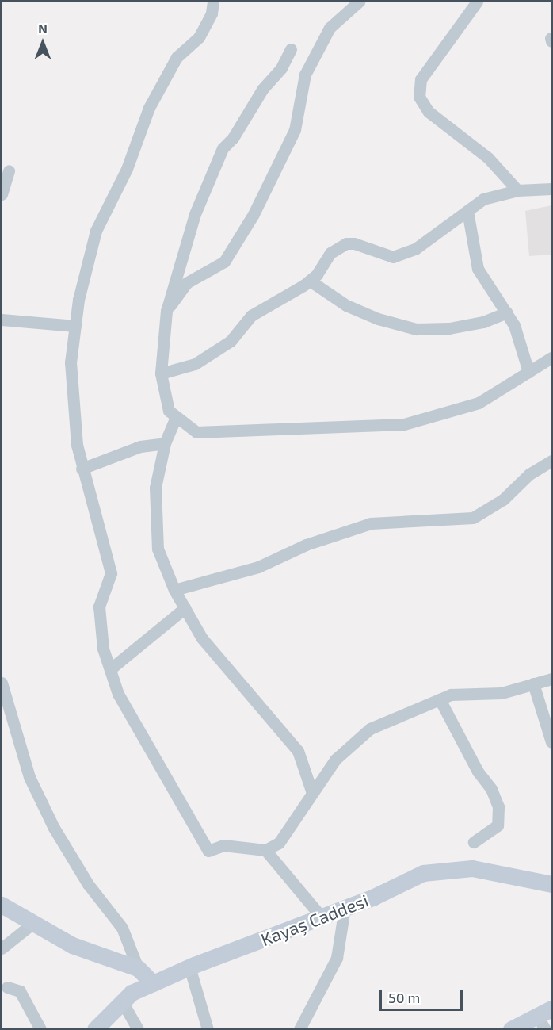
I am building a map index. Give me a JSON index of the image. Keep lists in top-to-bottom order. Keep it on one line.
{"streets":{"street":["Kayaş Caddesi"]},"scale_bar":"50 m","north":"top"}
